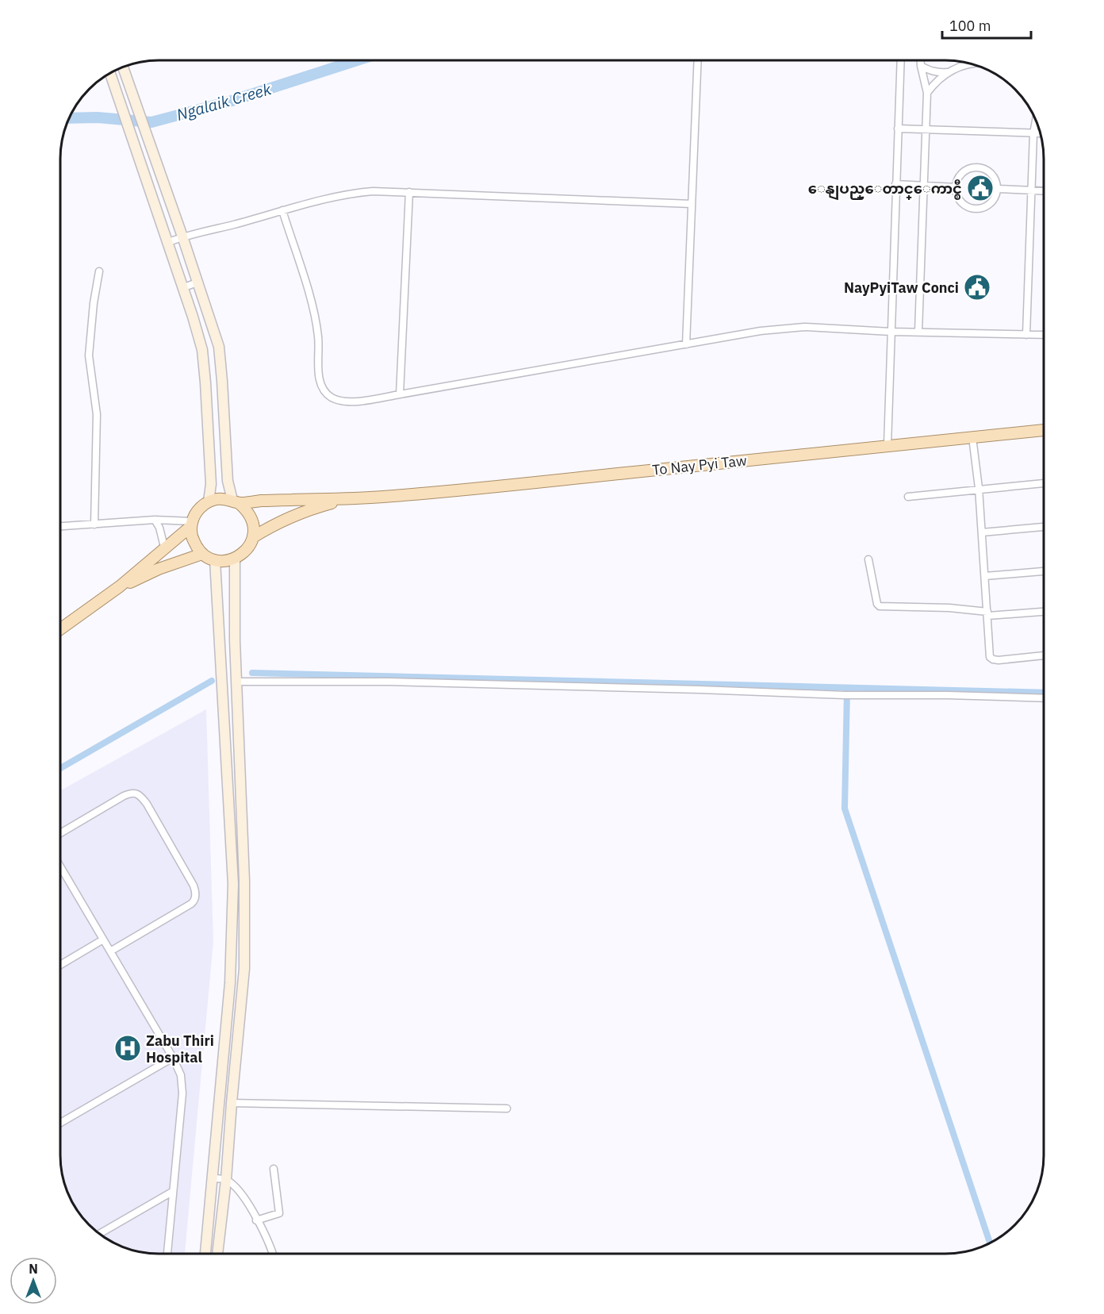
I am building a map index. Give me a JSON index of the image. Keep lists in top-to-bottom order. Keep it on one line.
{"streets":{"main road":["To Nay Pyi Taw"]},"water":["Ngalaik Creek"],"places":{"public building":["ေနျပည္ေတာင္ေကာင္စီ","NayPyiTaw Conci"],"hospital":["Zabu Thiri Hospital"]},"scale_bar":"100 m","north":"top"}
